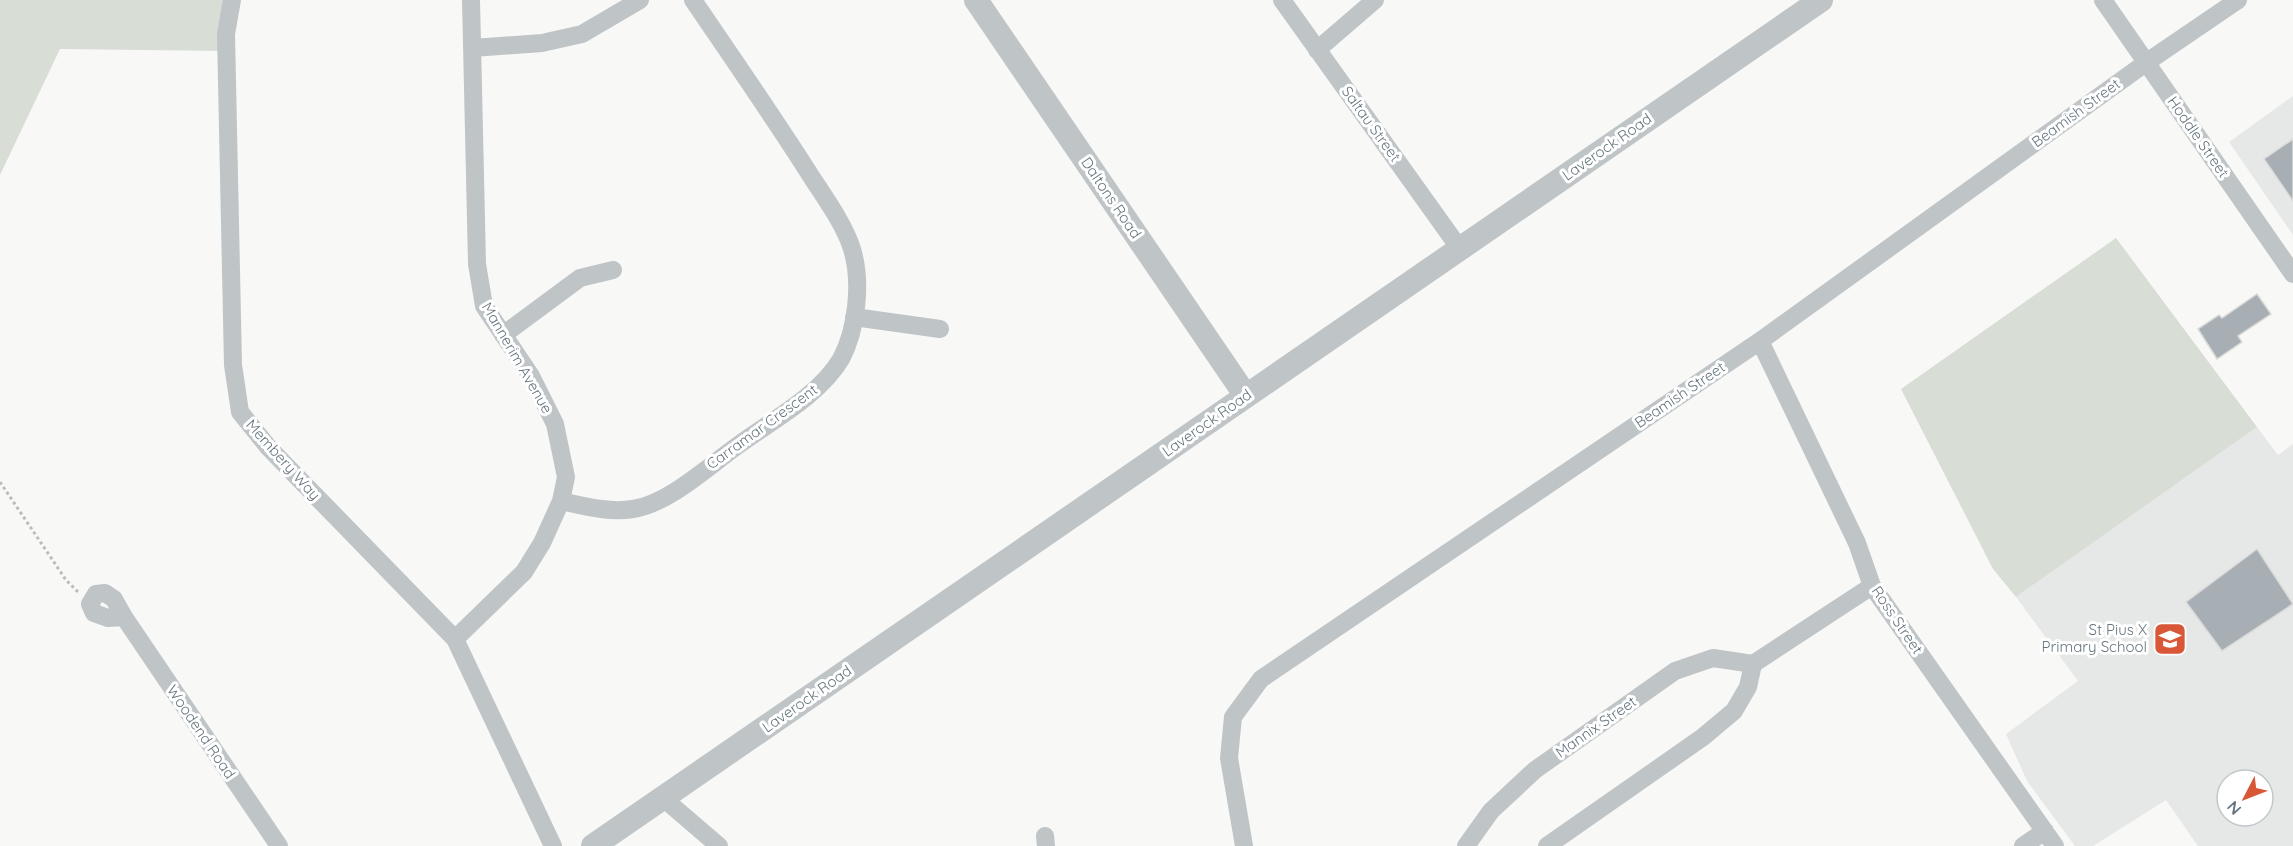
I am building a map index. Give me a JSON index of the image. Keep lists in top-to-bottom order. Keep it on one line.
{"streets":{"street":["Beamish Street","Saltau Street","Hoddle Street","Laverock Road","Daltons Road","Mannerim Avenue","Carramar Crescent","Membery Way","Ross Street","Mannix Street","Woodend Road"]},"crossings":[["Beamish Street","Hoddle Street"],["Beamish Street","Ross Street"],["Saltau Street","Laverock Road"],["Laverock Road","Daltons Road"],["Mannerim Avenue","Carramar Crescent"],["Mannerim Avenue","Membery Way"]],"places":{"school or university":["St Pius X Primary School"]},"north":"bottom left"}
